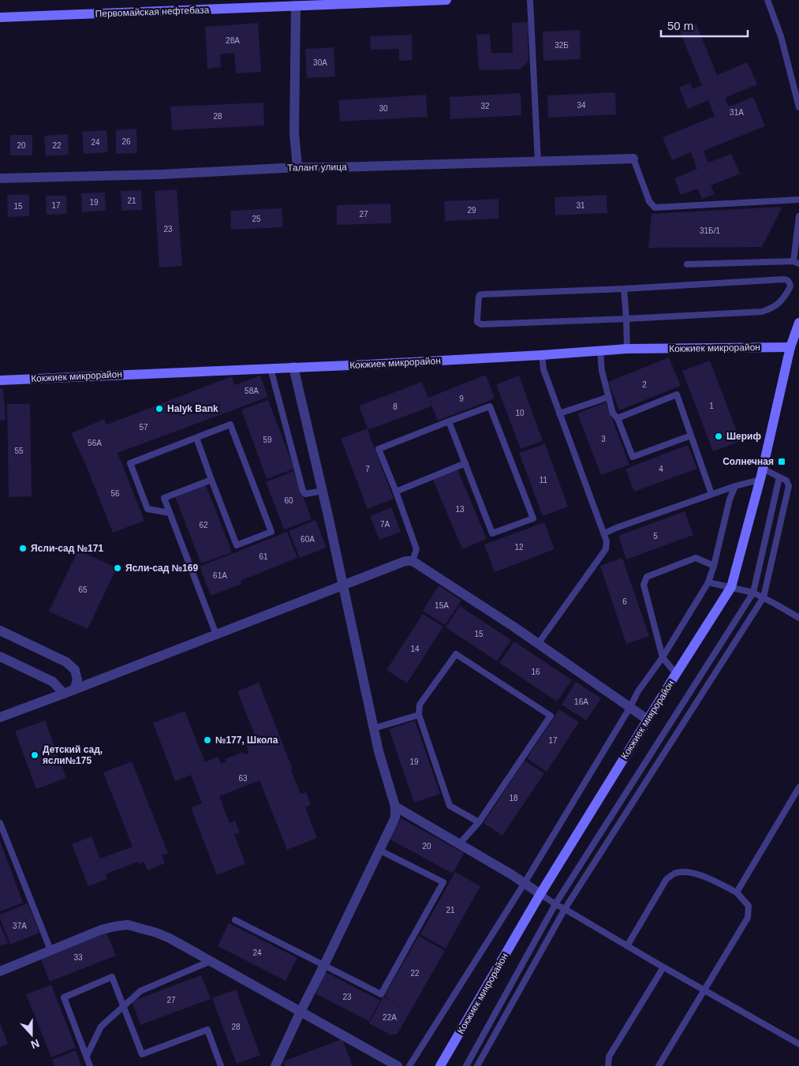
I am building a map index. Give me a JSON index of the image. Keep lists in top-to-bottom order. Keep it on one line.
{"streets":{"street":["Первомайская нефтебаза","Талант улица","Кокжиек микрорайон"]},"places":{"other":["Halyk Bank","Шериф","Ясли-сад №171","Ясли-сад №169","№177, Школа","Детский сад, ясли№175"],"transit":["Солнечная"]},"house_numbers":["28А","32Б","30А","34","32","30","31А","28","26","24","20","22","21","19","17","31","15","29","27","25","23","31Б/1","2","58А","9","1","8","10","57","3","59","56А","55","7","4","11","56","60","13","7А","62","5","60А","12","61","61А","65","6","15А","15","14","16","16А","17","19","63","18","20","21","37А","24","33","22","23","27","22А","28"],"scale_bar":"50 m","north":"bottom"}
